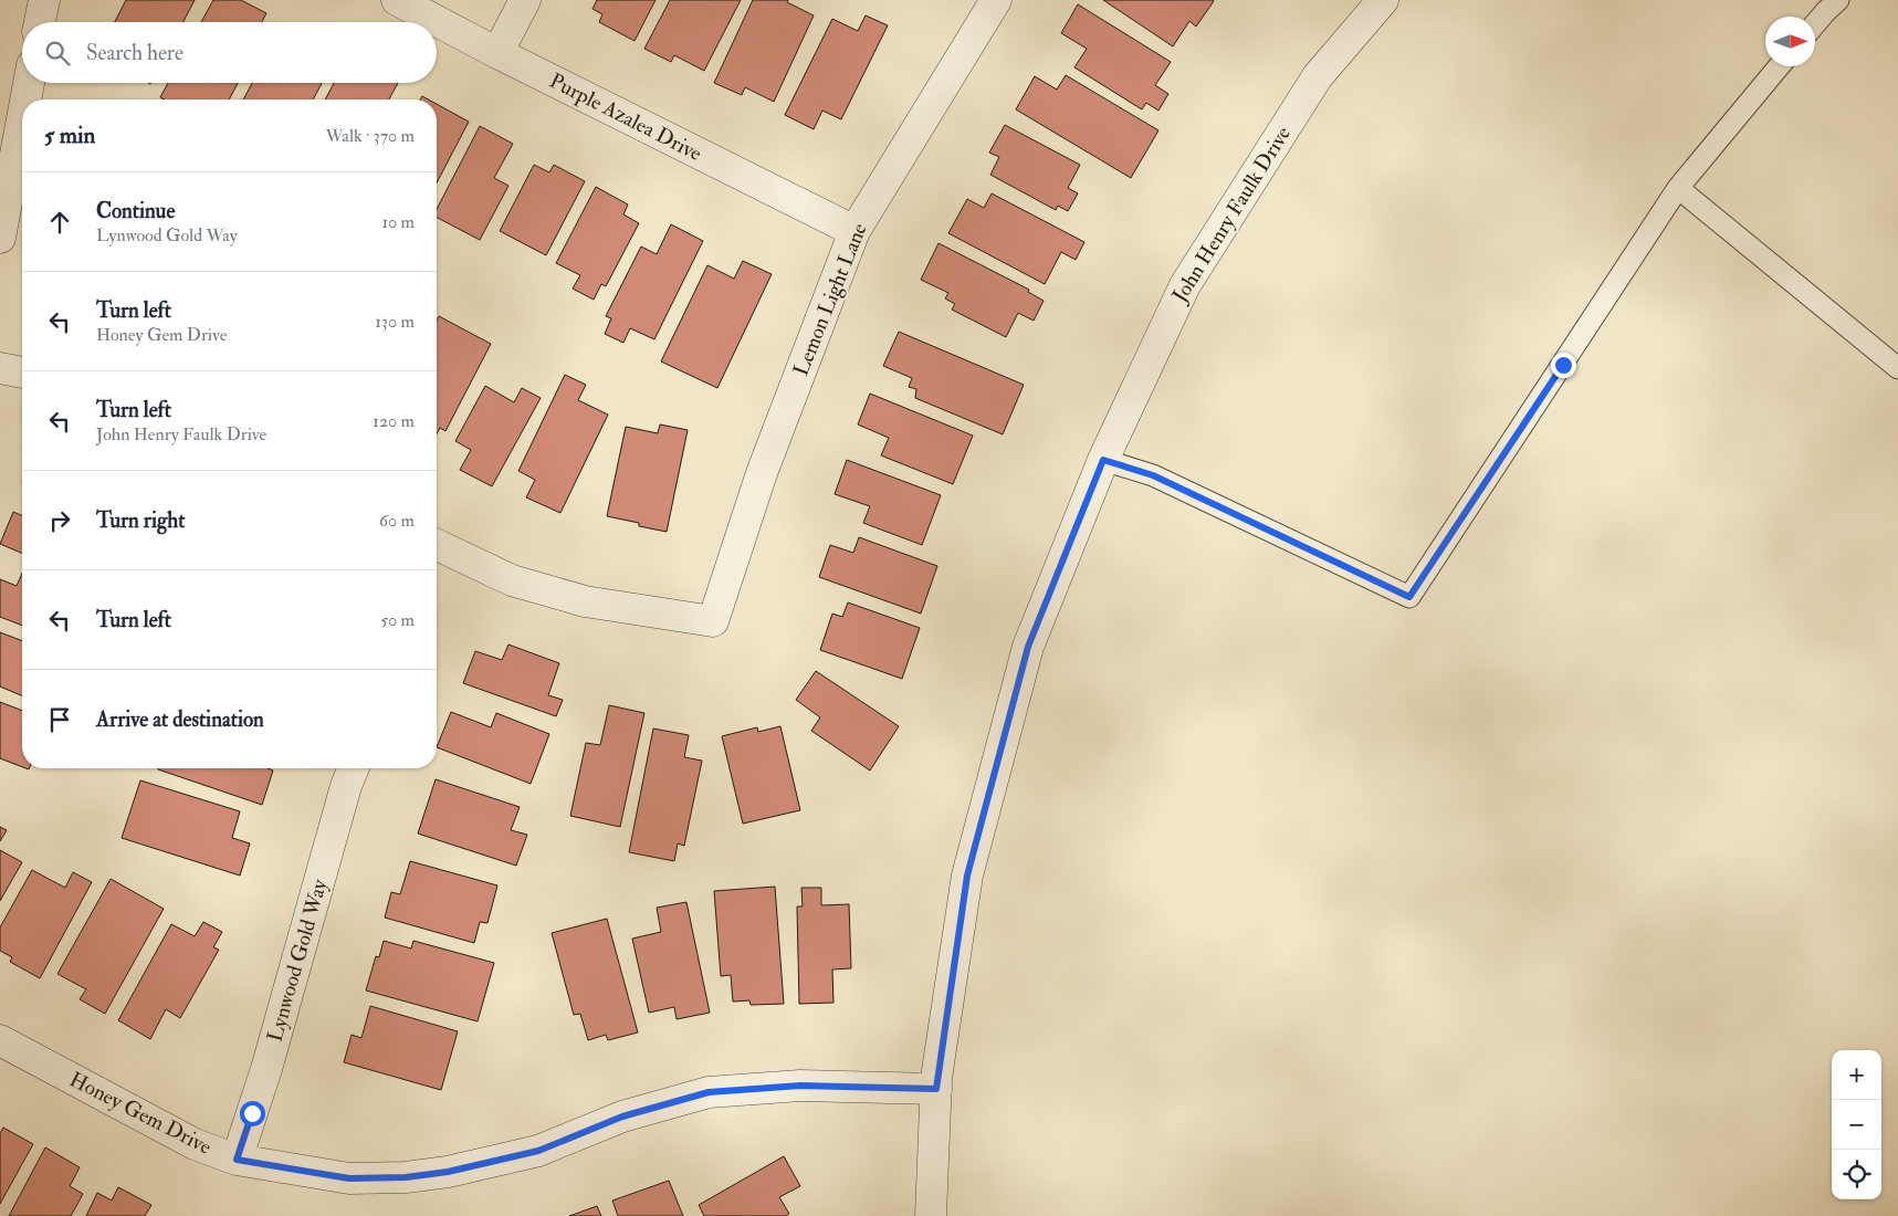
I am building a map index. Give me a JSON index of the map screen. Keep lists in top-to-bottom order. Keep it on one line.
{"streets":{"street":["Purple Azalea Drive","John Henry Faulk Drive","Lemon Light Lane","Lynwood Gold Way","Honey Gem Drive"]},"crossings":[["Purple Azalea Drive","Lemon Light Lane"],["John Henry Faulk Drive","Honey Gem Drive"],["Lynwood Gold Way","Honey Gem Drive"]],"north":"right","page":{"search":"Search here","heading":["5 min","Walk · 370 m"],"list":[["Continue","Lynwood Gold Way","10 m"],["Turn left","Honey Gem Drive","130 m"],["Turn left","John Henry Faulk Drive","120 m"],["Turn right","60 m"],["Turn left","50 m"],"Arrive at destination"],"map_buttons":["+","−"]}}
